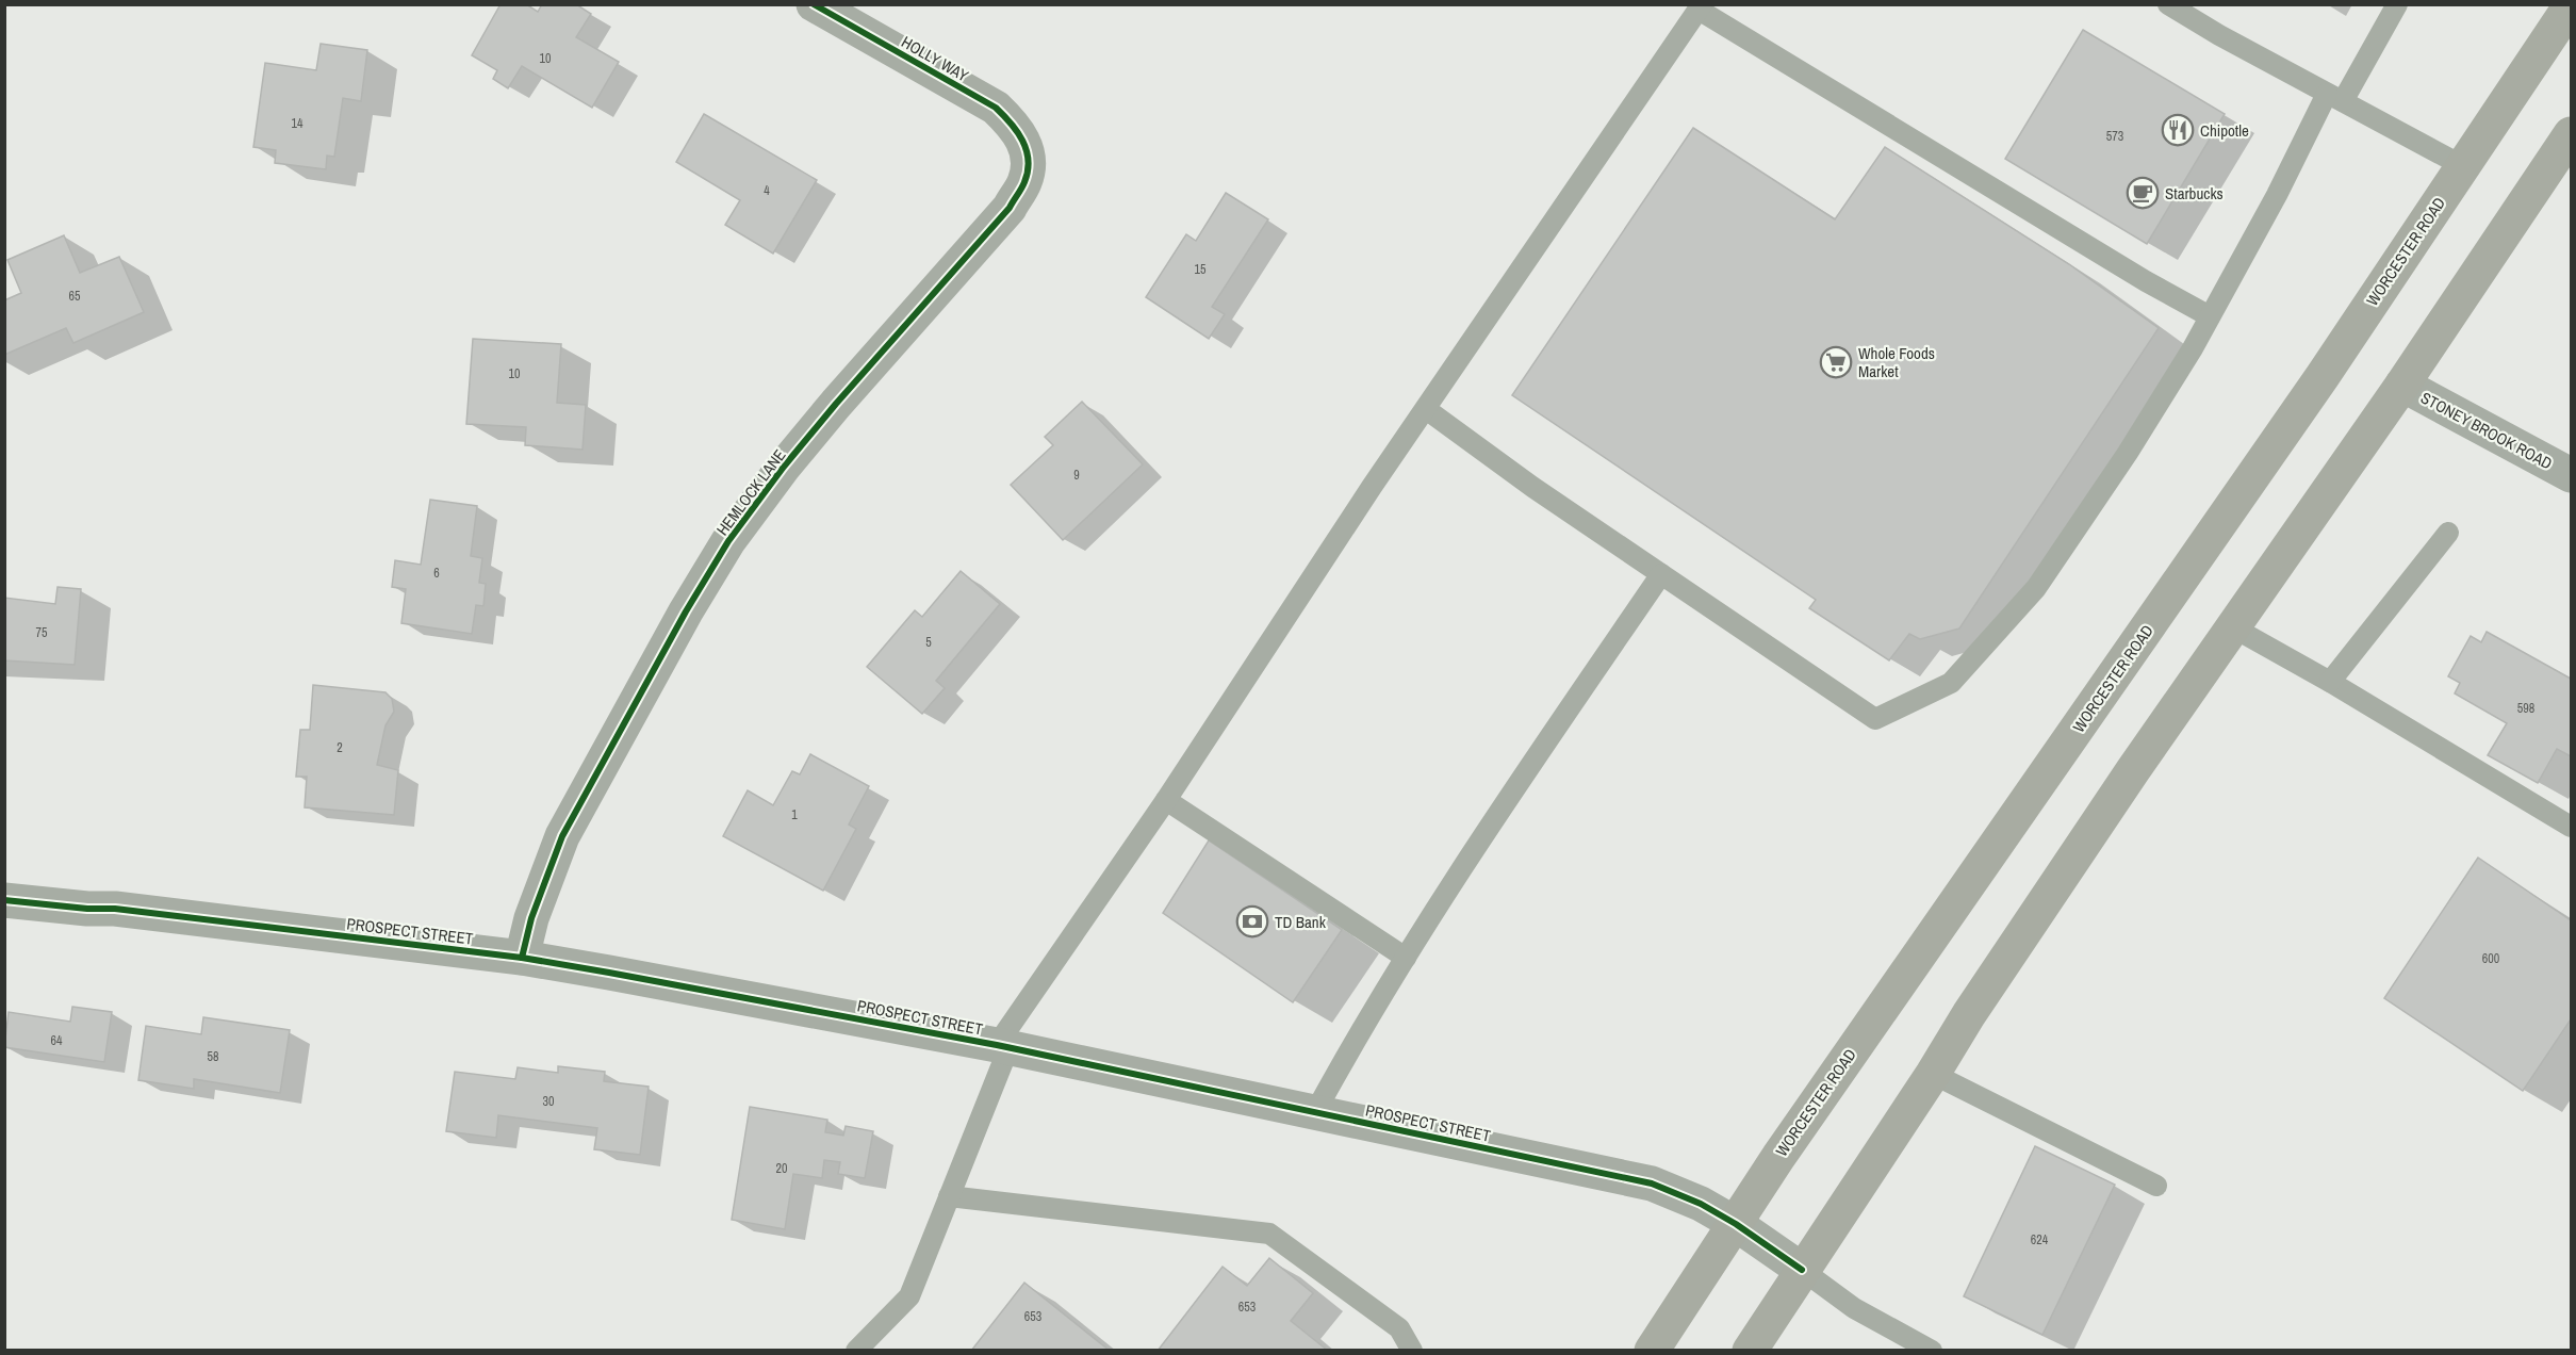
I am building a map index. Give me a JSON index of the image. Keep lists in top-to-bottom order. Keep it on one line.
{"streets":{"highway":["WORCESTER ROAD"],"street":["HOLLY WAY","STONEY BROOK ROAD","HEMLOCK LANE","PROSPECT STREET"]},"crossings":[["HOLLY WAY","HEMLOCK LANE"],["WORCESTER ROAD","PROSPECT STREET"],["HEMLOCK LANE","PROSPECT STREET"]],"places":{"restaurant":["Chipotle"],"cafe":["Starbucks"],"supermarket":["Whole Foods Market"],"bank":["TD Bank"]},"house_numbers":["10","14","573","4","15","65","10","9","6","75","5","598","2","1","600","64","58","30","20","624","653","653"]}
